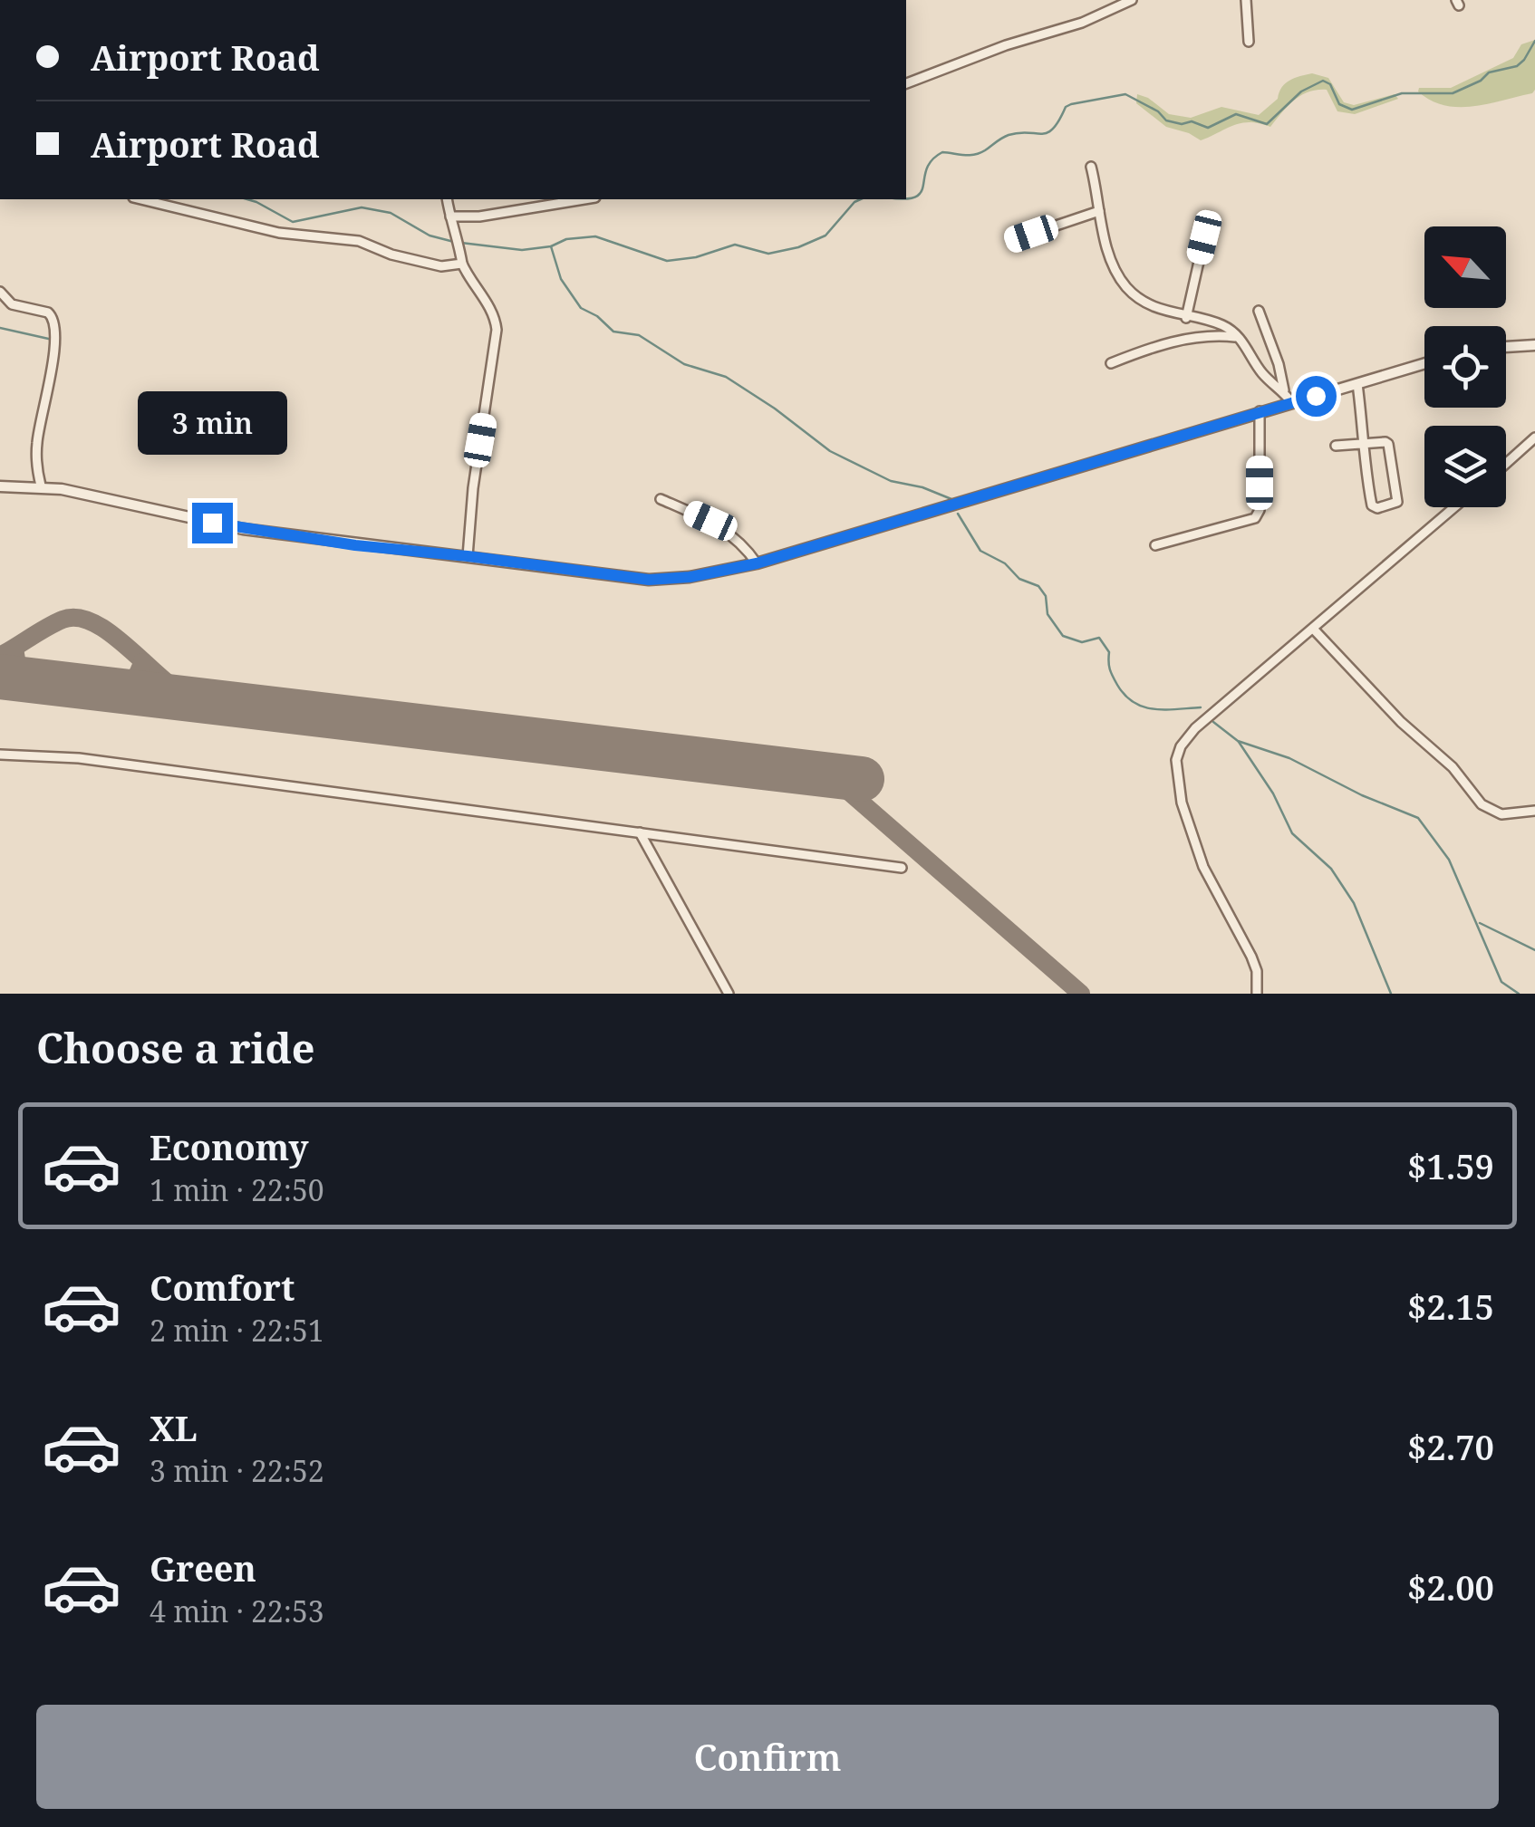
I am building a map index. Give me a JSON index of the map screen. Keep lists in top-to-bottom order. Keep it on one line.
{"north":"top left","page":{"banner":["Airport Road","Airport Road"],"bubble":"3 min","heading":"Choose a ride","list":[{"name":"Economy","note":"1 min · 22:50","value":"$1.59"},{"name":"Comfort","note":"2 min · 22:51","value":"$2.15"},{"name":"XL","note":"3 min · 22:52","value":"$2.70"},{"name":"Green","note":"4 min · 22:53","value":"$2.00"}],"buttons":"Confirm"}}
